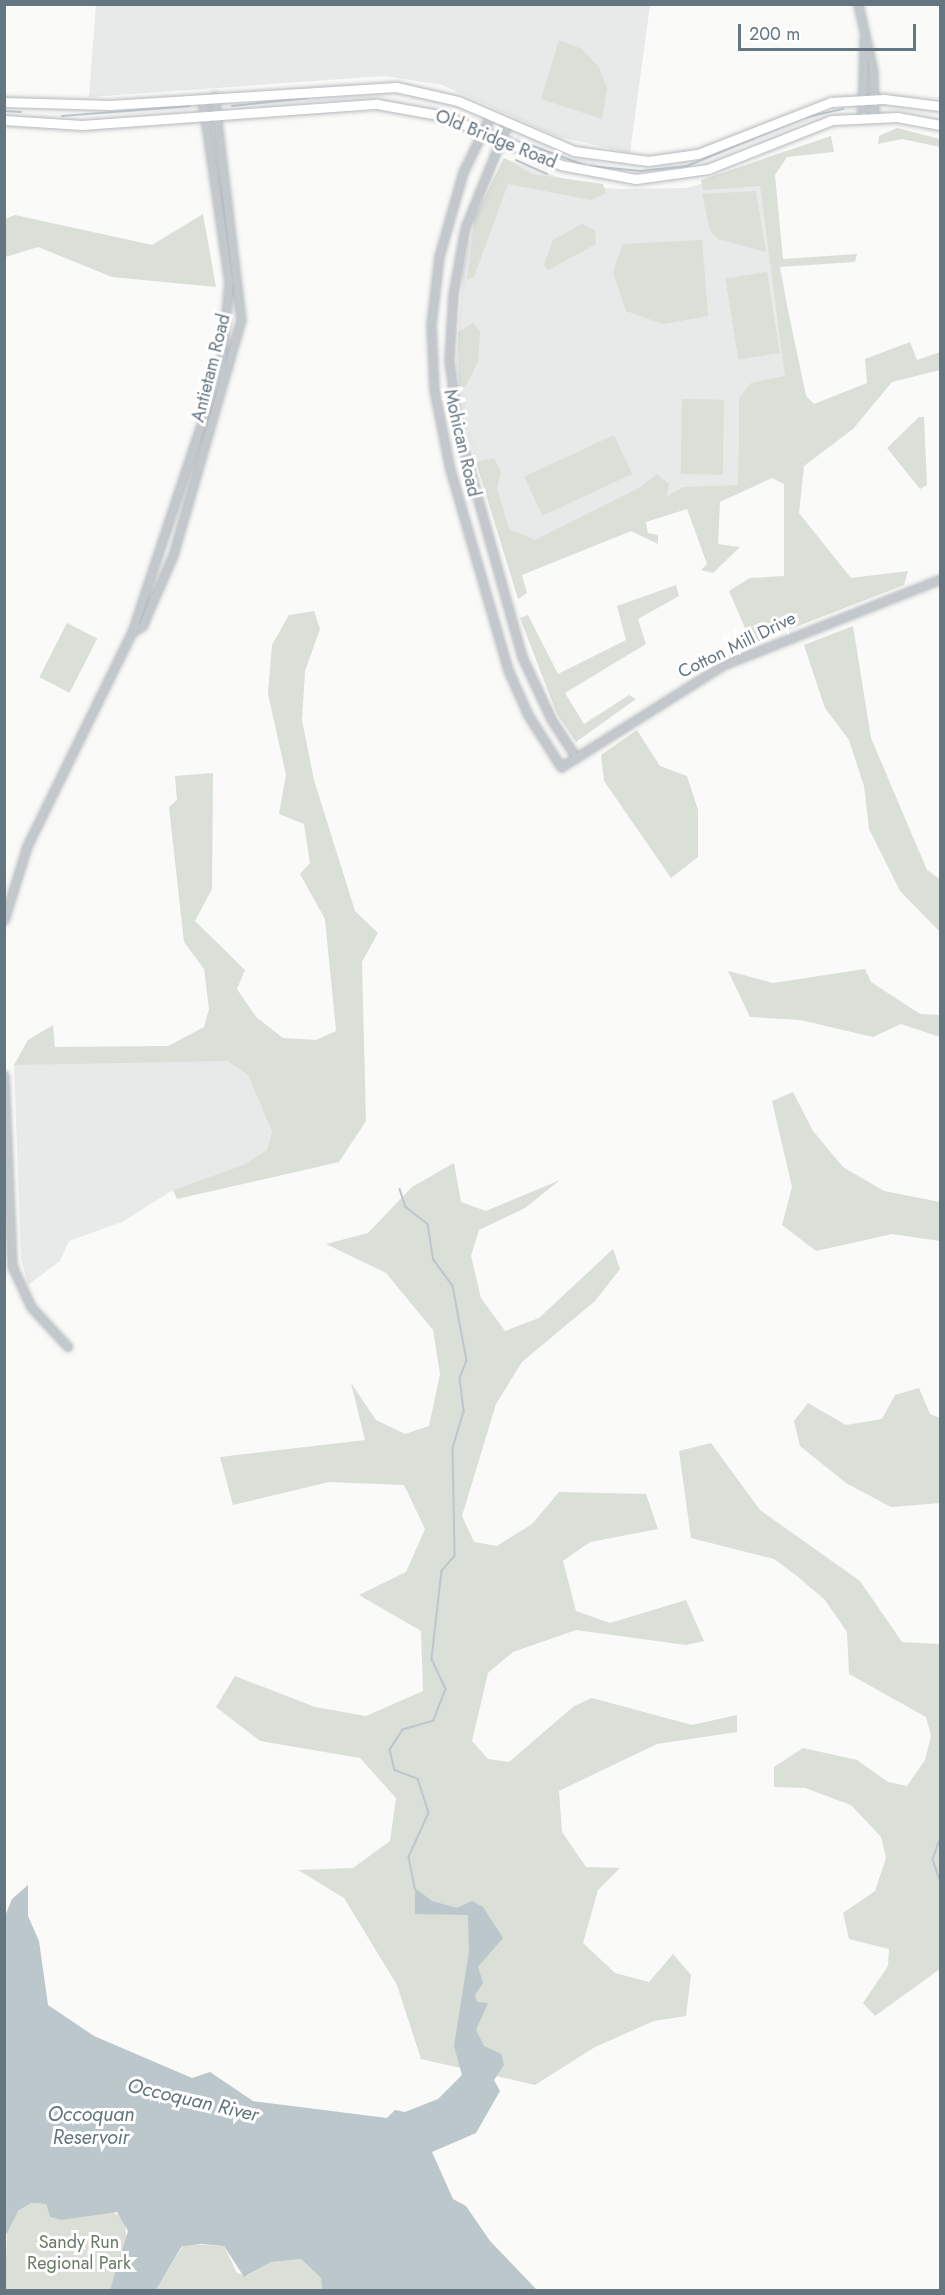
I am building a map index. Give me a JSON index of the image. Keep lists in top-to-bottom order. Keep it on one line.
{"streets":{"main road":["Old Bridge Road"],"street":["Antietam Road","Mohican Road","Cotton Mill Drive"]},"crossings":[["Old Bridge Road","Antietam Road"],["Old Bridge Road","Mohican Road"],["Mohican Road","Cotton Mill Drive"]],"water":["Occoquan River","Occoquan Reservoir"],"parks":["Sandy Run Regional Park"],"scale_bar":"200 m"}
